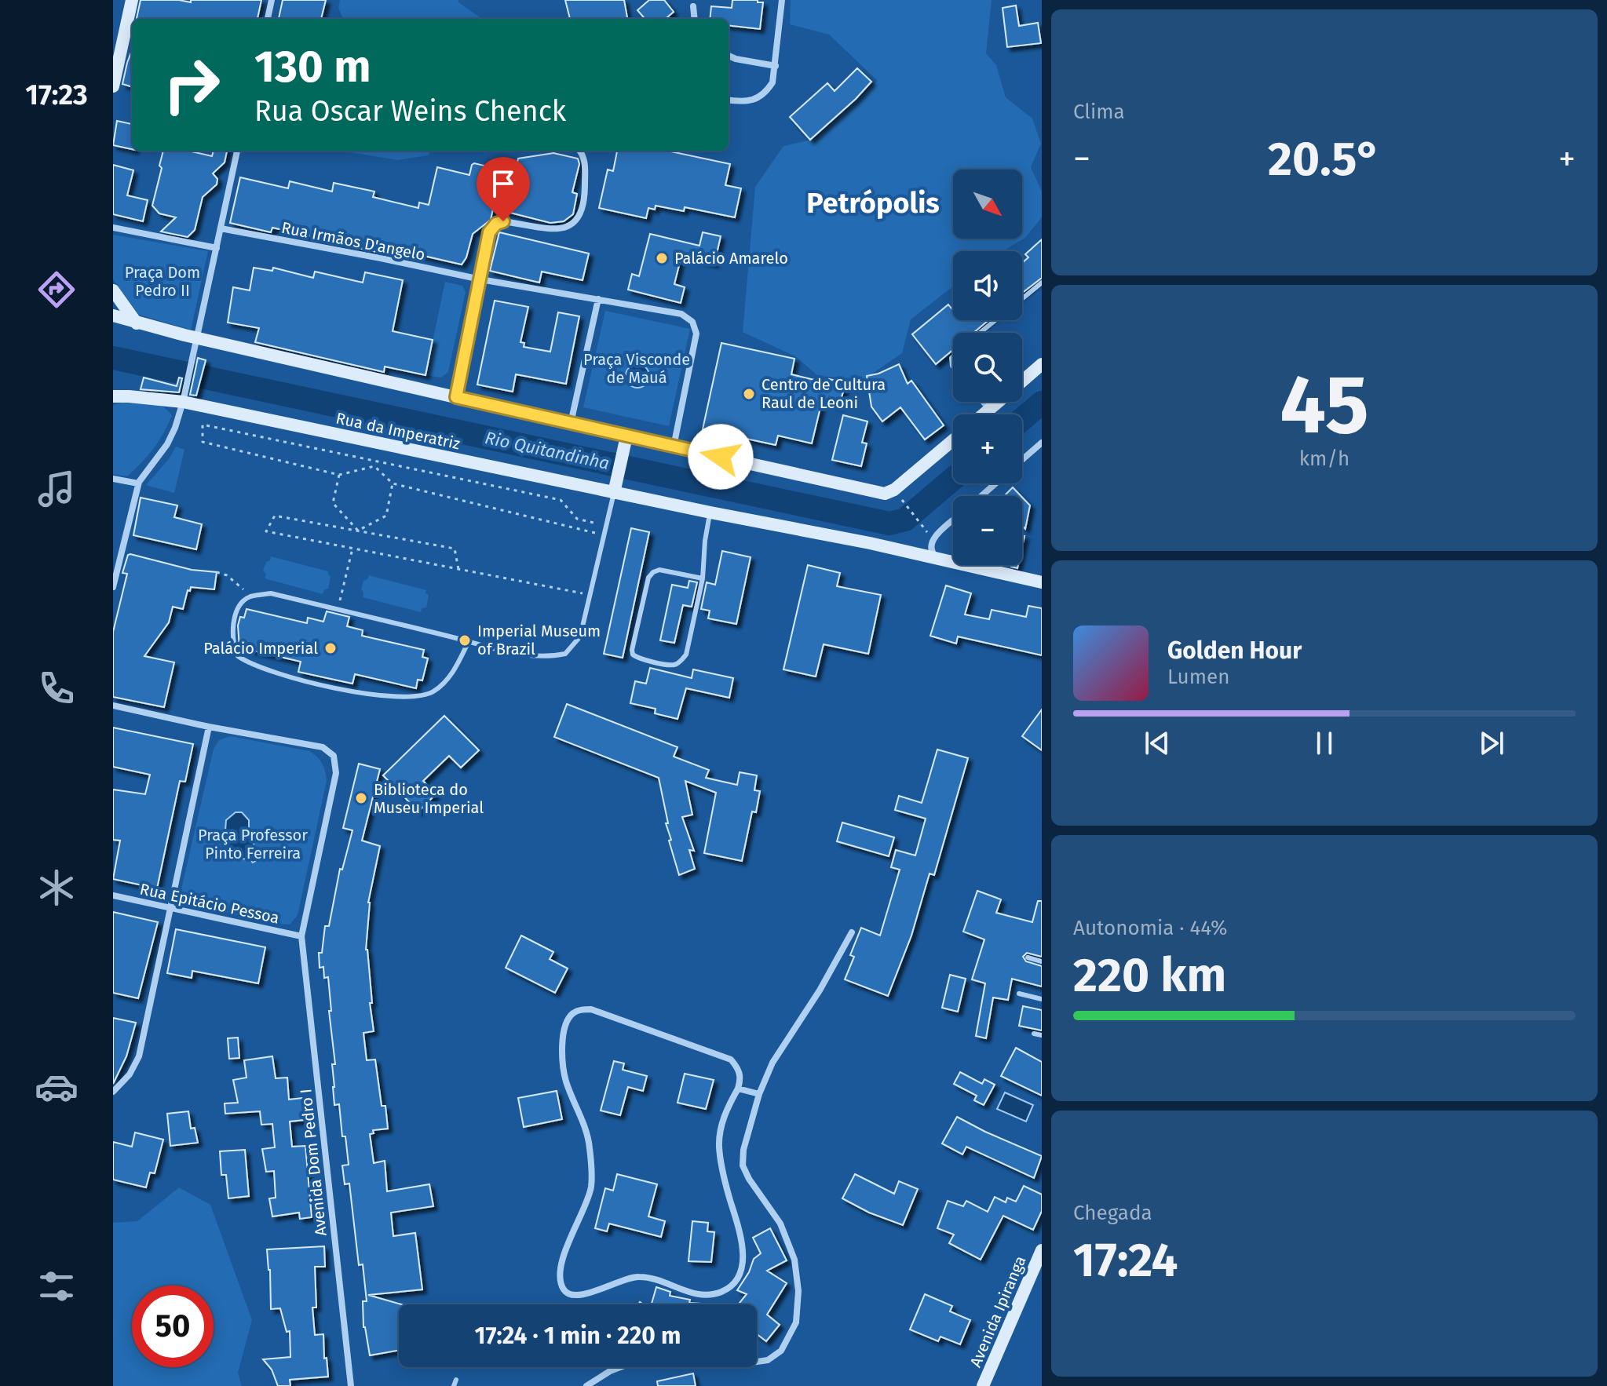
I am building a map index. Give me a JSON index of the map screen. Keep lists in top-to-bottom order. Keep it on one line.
{"streets":{"main road":["Rua da Imperatriz","Avenida Ipiranga"],"street":["Rua Irmãos D'angelo","Rua Epitácio Pessoa","Avenida Dom Pedro I"]},"crossings":[["Rua Epitácio Pessoa","Avenida Dom Pedro I"]],"districts":["Petrópolis"],"water":["Rio Quitandinha"],"parks":["Praça Dom Pedro II","Praça Visconde de Mauá","Praça Professor Pinto Ferreira"],"places":["Palácio Amarelo","Centro de Cultura Raul de Leoni","Imperial Museum of Brazil","Palácio Imperial","Biblioteca do Museu Imperial"],"north":"bottom right","page":{"tabs":"17:23","tile":["Clima",["45","km/h"],["Autonomia · 44%","220 km"],["Chegada","17:24"]],"turn":["130 m","Rua Oscar Weins Chenck"],"heat":["−","20.5°","+"],"map_buttons":["+","−"],"song":["Golden Hour","Lumen"],"limit":"50","trip":"17:24 · 1 min · 220 m"}}
